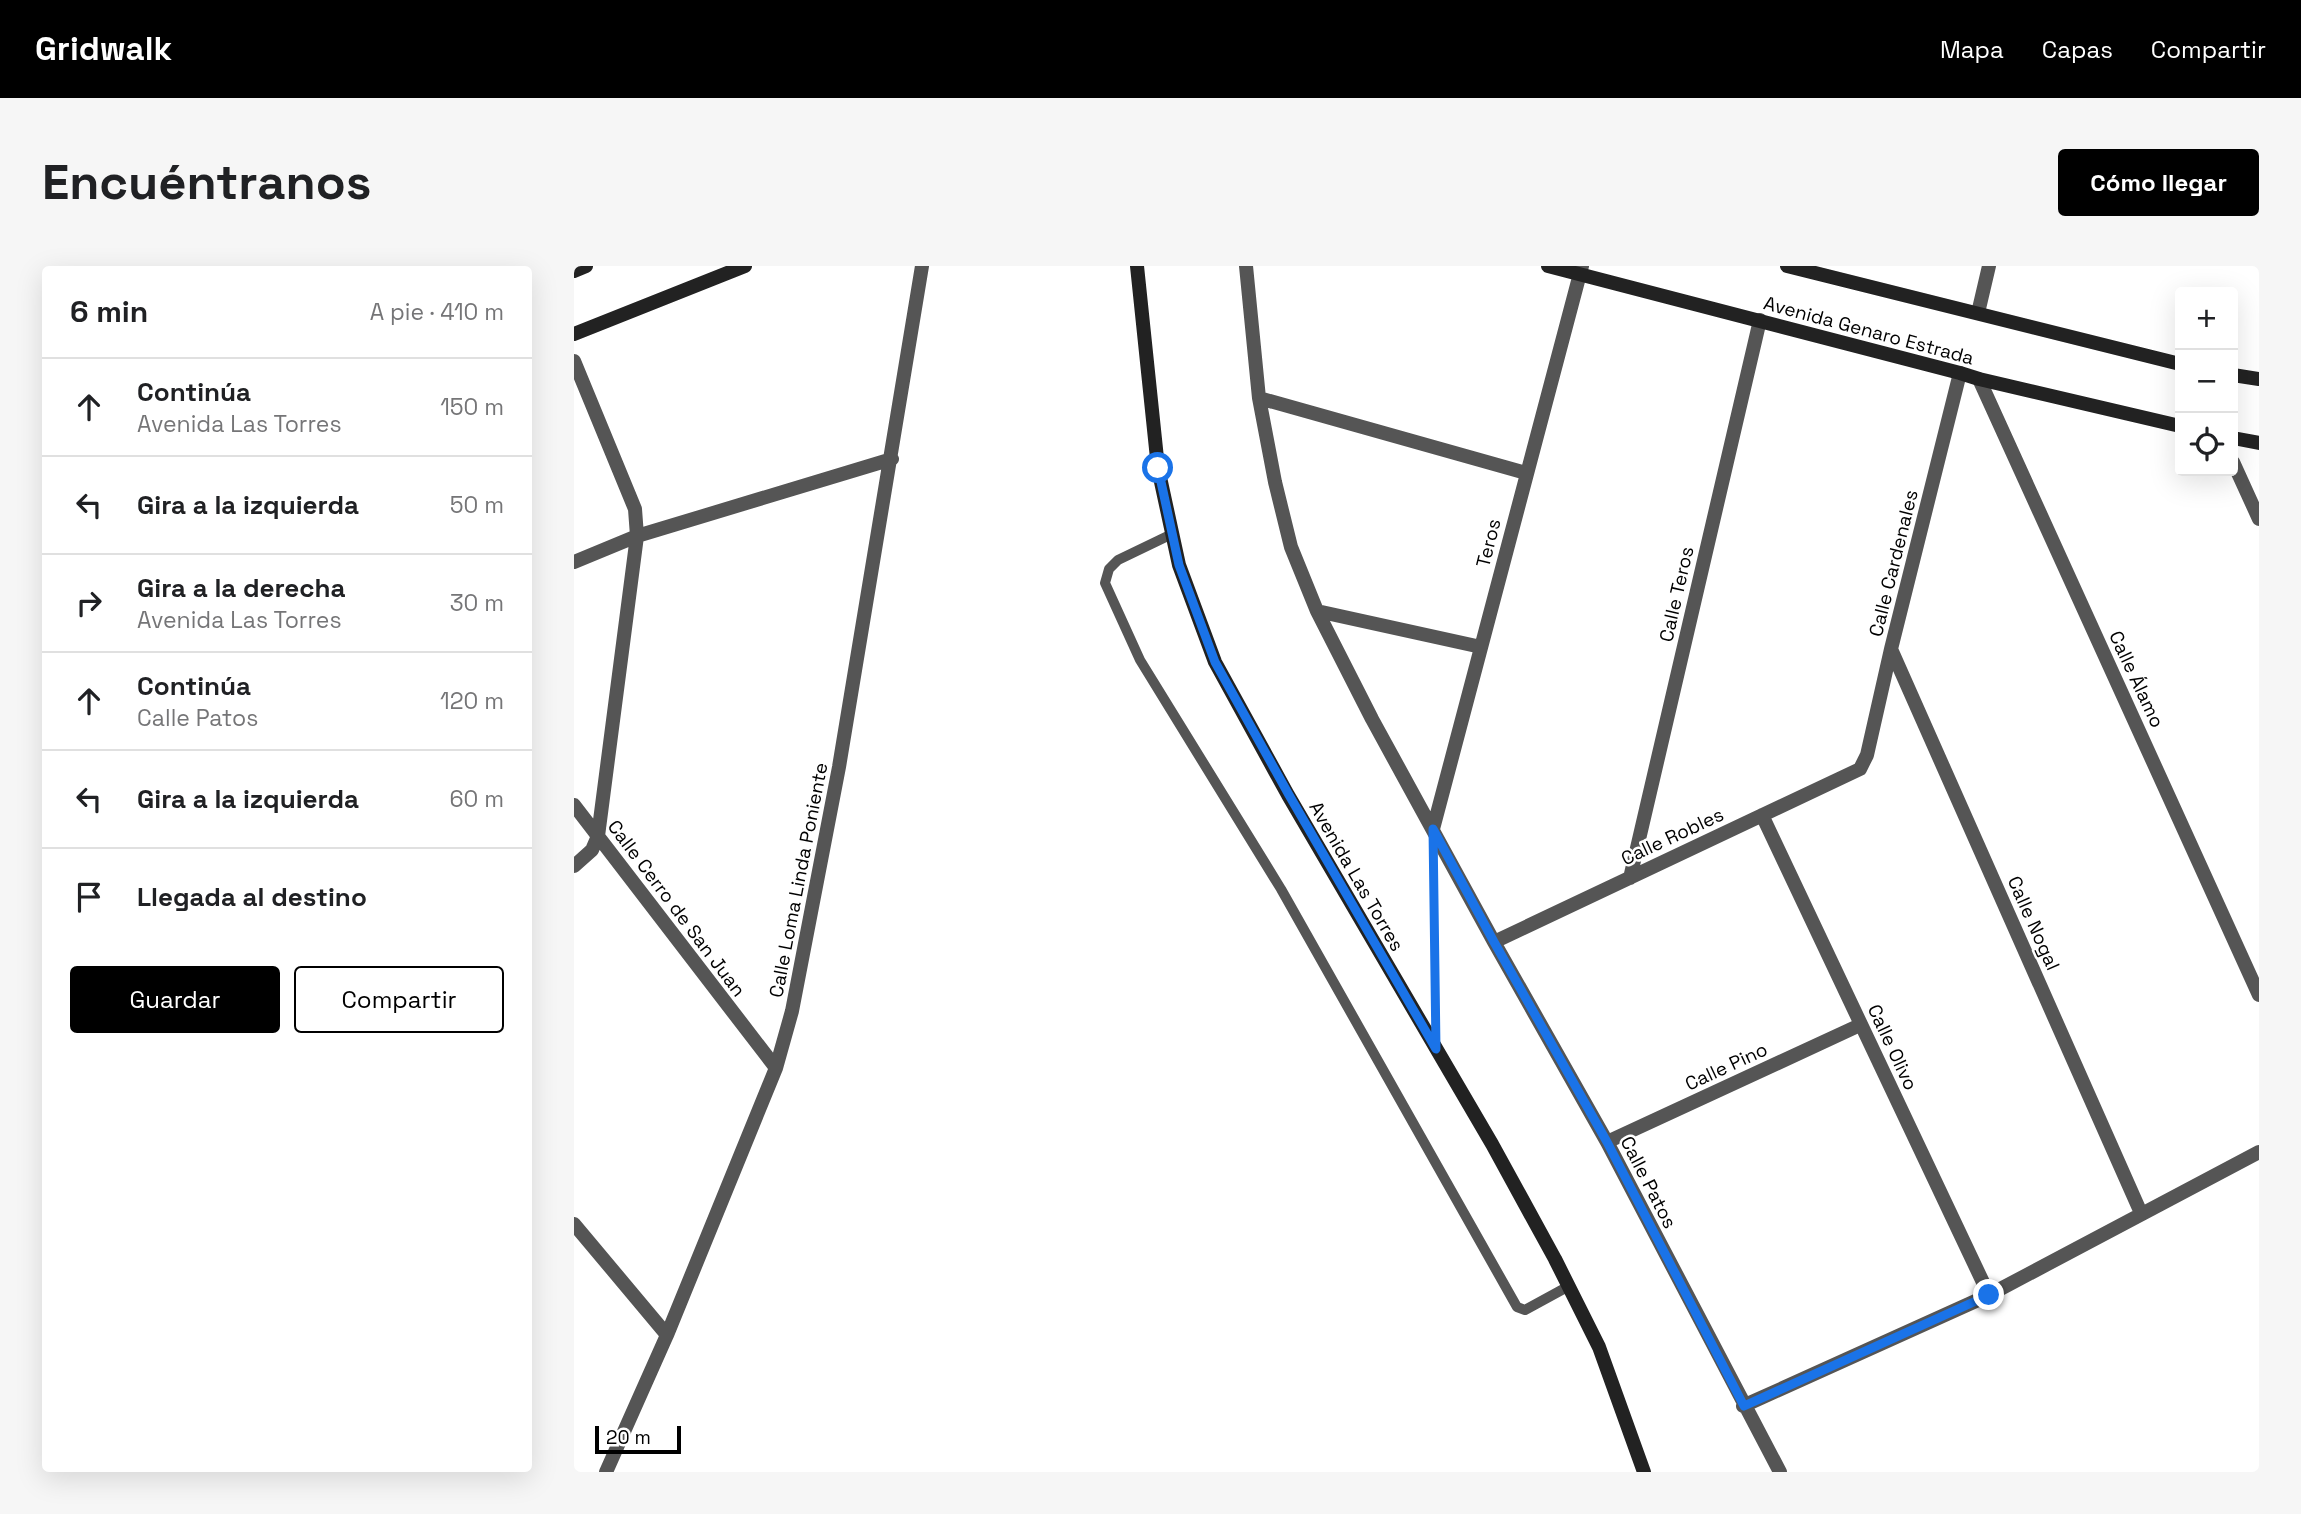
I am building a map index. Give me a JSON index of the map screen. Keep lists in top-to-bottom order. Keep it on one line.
{"streets":{"street":["Avenida Genaro Estrada","Teros","Calle Cardenales","Calle Teros","Calle Álamo","Calle Robles","Avenida Las Torres","Calle Loma Linda Poniente","Calle Cerro de San Juan","Calle Nogal","Calle Olivo","Calle Pino","Calle Patos"]},"crossings":[["Avenida Genaro Estrada","Teros"],["Avenida Genaro Estrada","Calle Cardenales"],["Avenida Genaro Estrada","Calle Teros"],["Avenida Genaro Estrada","Calle Álamo"],["Calle Cardenales","Calle Robles"],["Calle Cardenales","Calle Nogal"],["Calle Teros","Calle Robles"],["Calle Robles","Calle Olivo"],["Calle Robles","Calle Patos"],["Calle Loma Linda Poniente","Calle Cerro de San Juan"],["Calle Olivo","Calle Pino"],["Calle Pino","Calle Patos"]],"scale_bar":"20 m","page":{"header":"Gridwalk","nav":["Mapa","Capas","Compartir"],"buttons":["Cómo llegar",["Guardar","Compartir"]],"title":"Encuéntranos","heading":["6 min","A pie · 410 m"],"map_buttons":["+","−"],"list":[["Continúa","Avenida Las Torres","150 m"],["Gira a la izquierda","50 m"],["Gira a la derecha","Avenida Las Torres","30 m"],["Continúa","Calle Patos","120 m"],["Gira a la izquierda","60 m"],"Llegada al destino"],"scale":"20 m"}}
